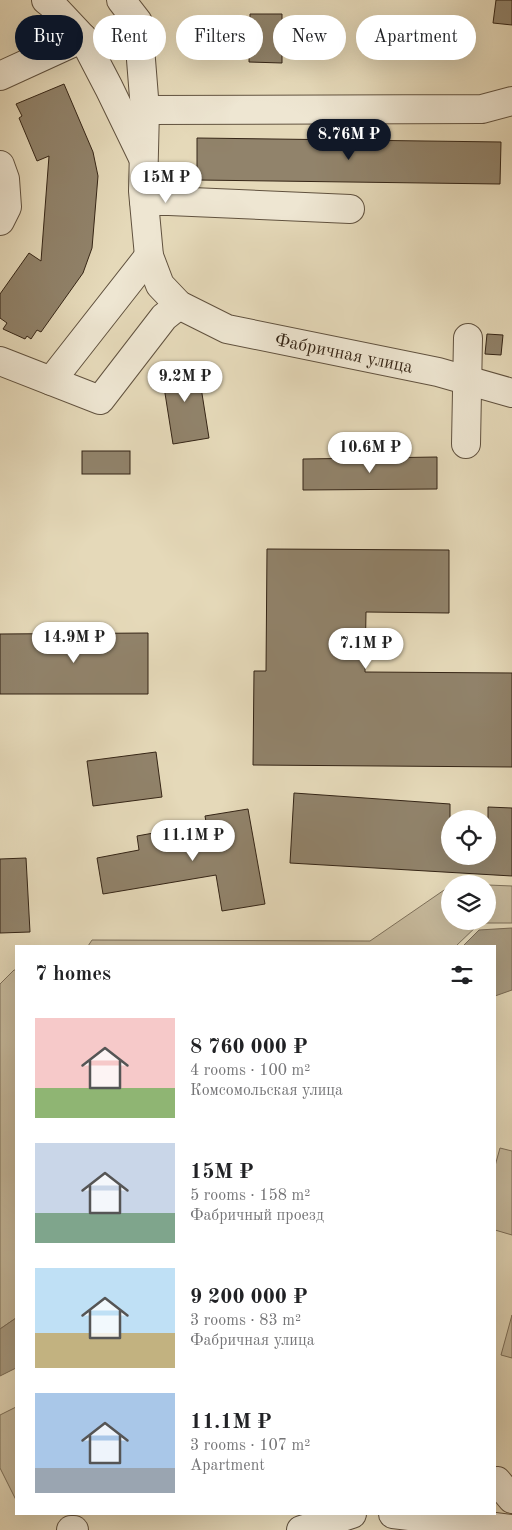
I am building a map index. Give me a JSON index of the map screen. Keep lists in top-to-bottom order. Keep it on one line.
{"streets":{"street":["Фабричная улица"]},"page":{"chip":["Buy","Rent","Filters","New","Apartment"],"price":["8.76M ₽","15M ₽","9.2M ₽","10.6M ₽","14.9M ₽","7.1M ₽","11.1M ₽"],"heading":"7 homes","list":[{"name":"8 760 000 ₽","note":"4 rooms · 100 m² · Комсомольская улица"},{"name":"15M ₽","note":"5 rooms · 158 m² · Фабричный проезд"},{"name":"9 200 000 ₽","note":"3 rooms · 83 m² · Фабричная улица"},{"name":"11.1M ₽","note":"3 rooms · 107 m² · Apartment"}]}}
